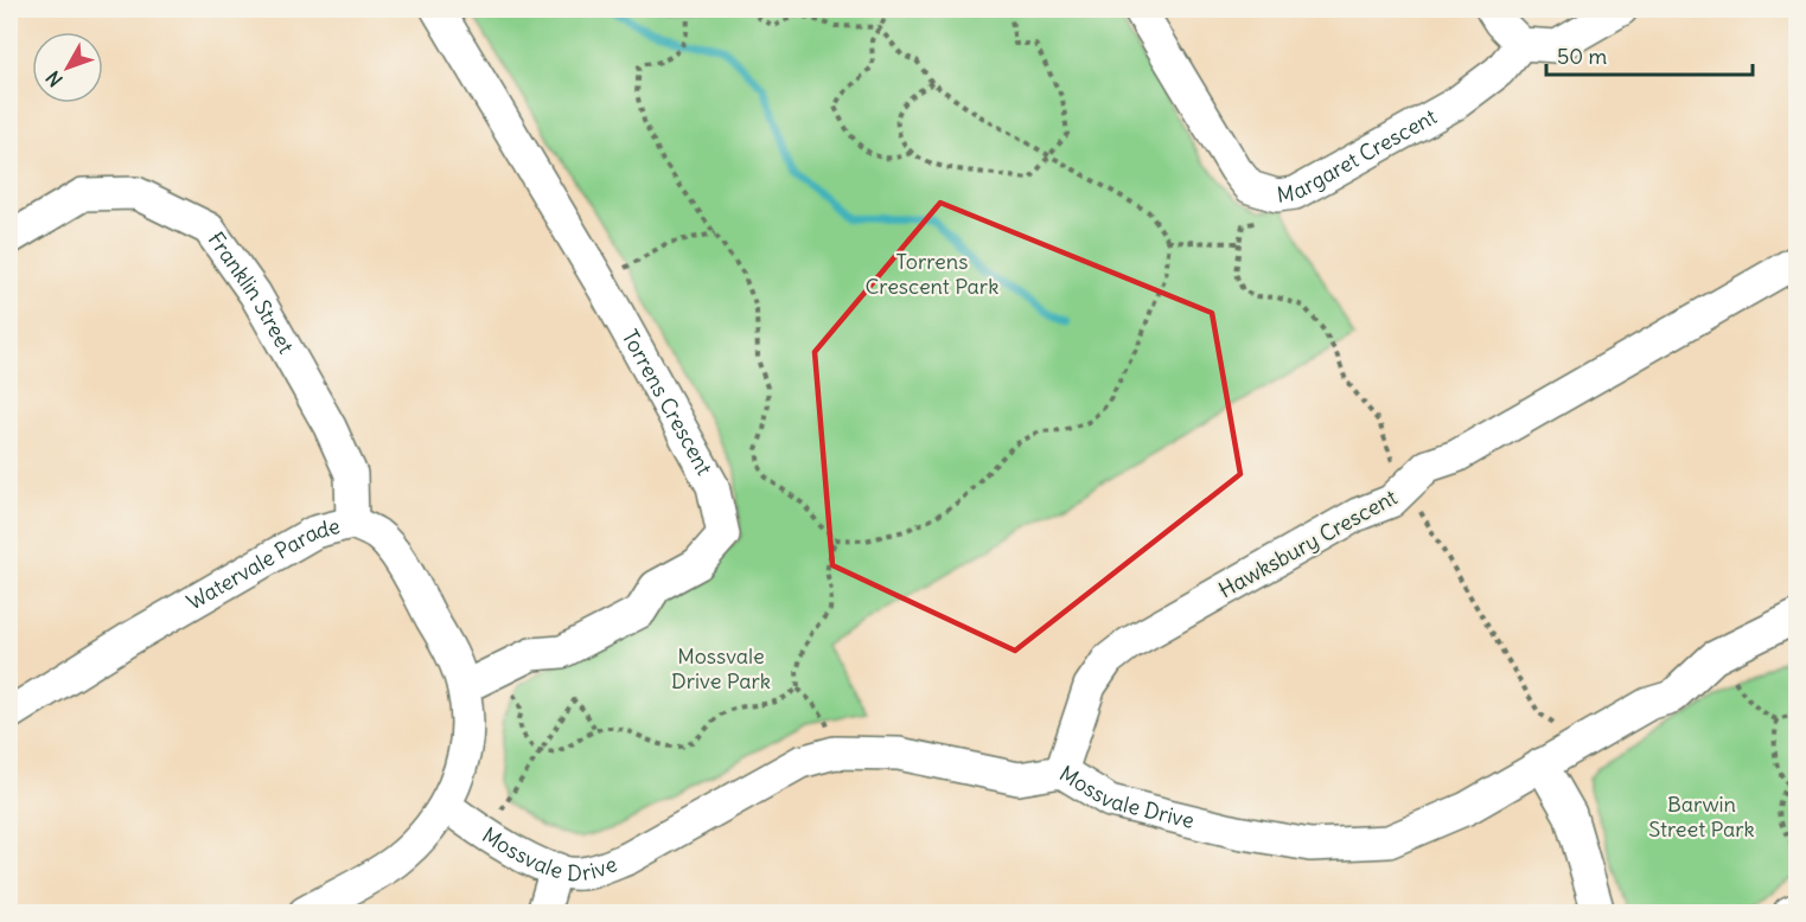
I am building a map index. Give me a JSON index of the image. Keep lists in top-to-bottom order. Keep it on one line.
{"streets":{"street":["Margaret Crescent","Franklin Street","Torrens Crescent","Hawksbury Crescent","Watervale Parade","Mossvale Drive"]},"crossings":[["Franklin Street","Watervale Parade"],["Torrens Crescent","Watervale Parade"],["Hawksbury Crescent","Mossvale Drive"],["Watervale Parade","Mossvale Drive"]],"parks":["Torrens Crescent Park","Mossvale Drive Park","Barwin Street Park"],"scale_bar":"50 m","north":"bottom left"}
